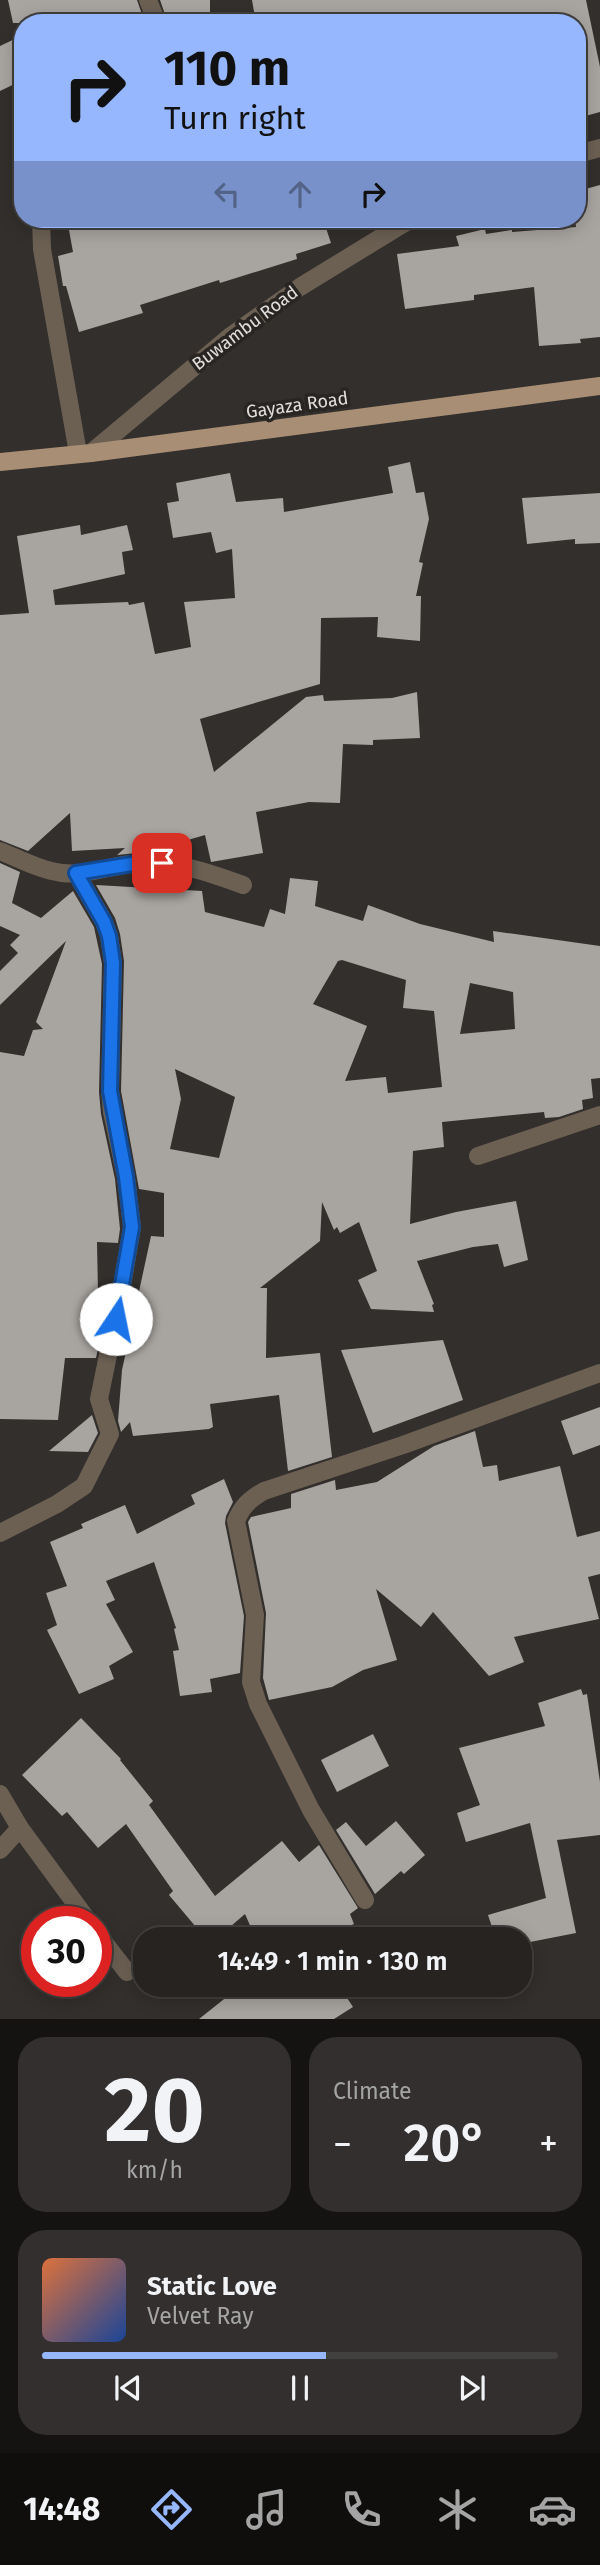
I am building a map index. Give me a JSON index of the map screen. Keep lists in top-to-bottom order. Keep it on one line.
{"streets":{"main road":["Gayaza Road"],"street":["Buwambu Road"]},"crossings":[["Buwambu Road","Gayaza Road"]],"page":{"turn":["110 m","Turn right"],"limit":"30","trip":"14:49 · 1 min · 130 m","tile":[["20","km/h"],"Climate"],"heat":["−","20°","+"],"song":["Static Love","Velvet Ray"],"tabs":"14:48"}}
